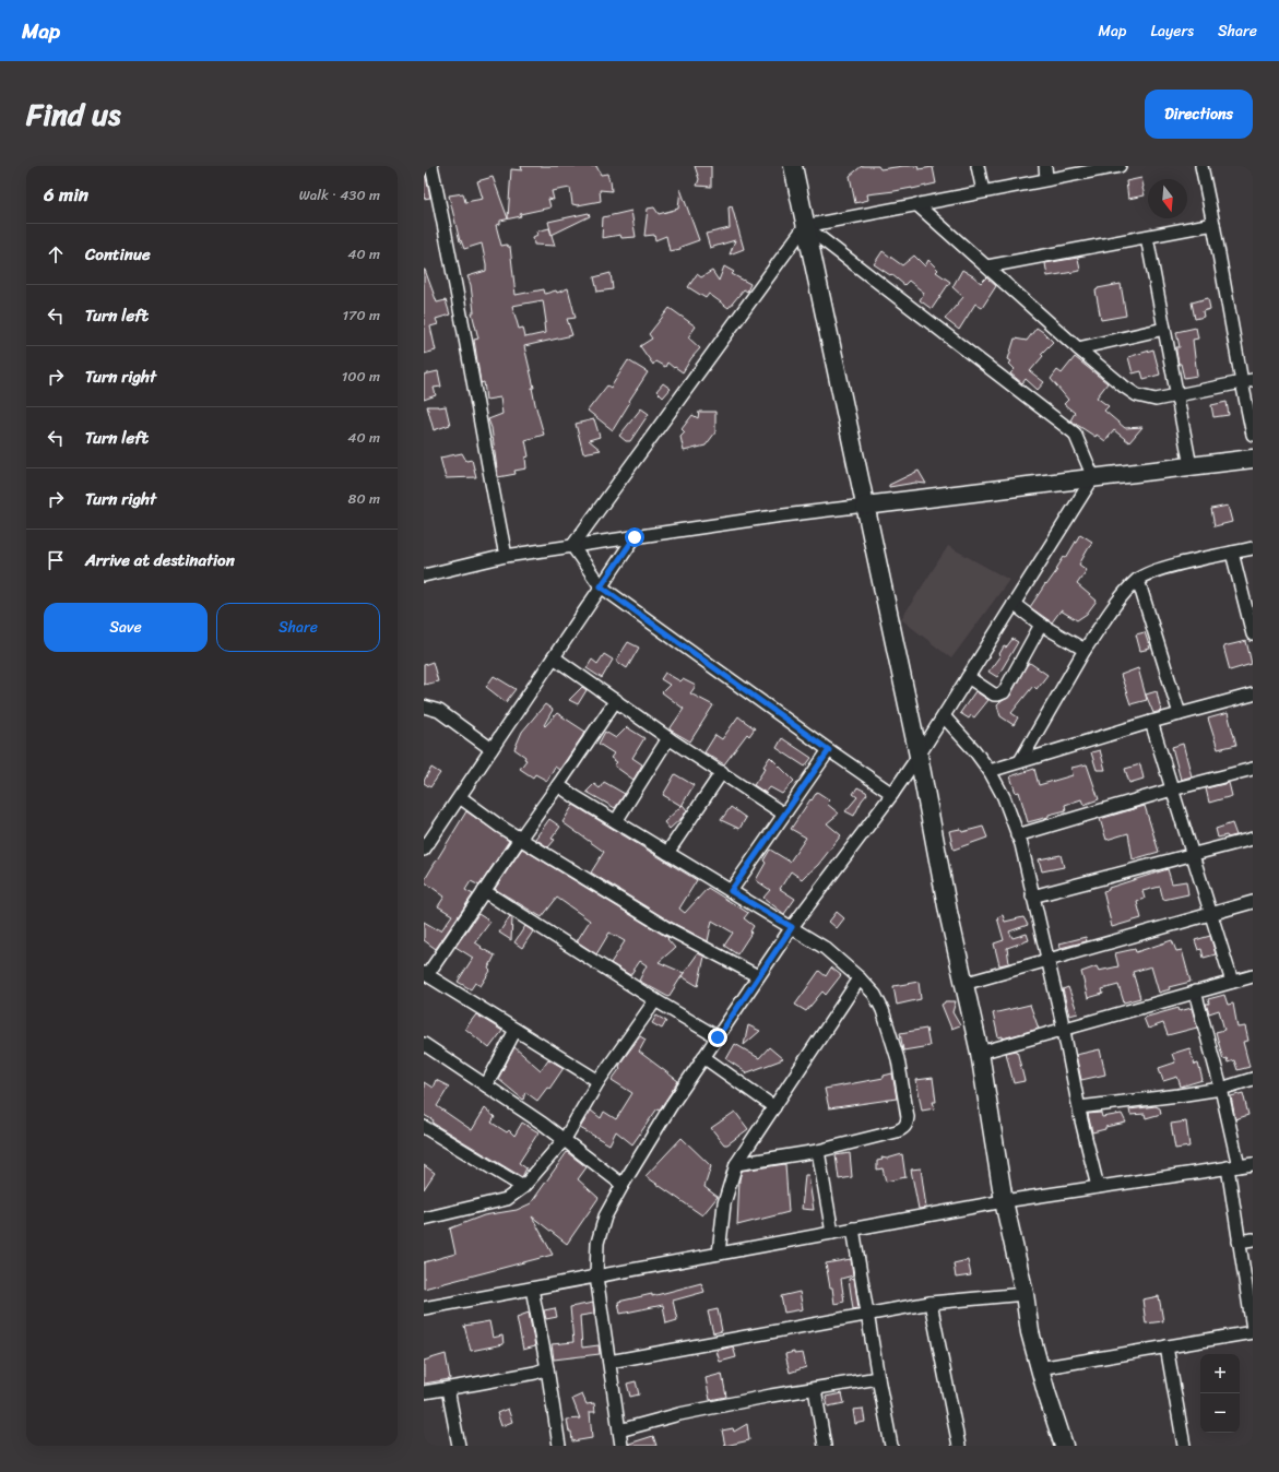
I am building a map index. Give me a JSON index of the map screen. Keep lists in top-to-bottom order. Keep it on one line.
{"north":"bottom","page":{"header":"Map","nav":["Map","Layers","Share"],"title":"Find us","buttons":["Directions",["Save","Share"]],"heading":["6 min","Walk · 430 m"],"list":[["Continue","40 m"],["Turn left","170 m"],["Turn right","100 m"],["Turn left","40 m"],["Turn right","80 m"],"Arrive at destination"],"map_buttons":["+","−"]}}
